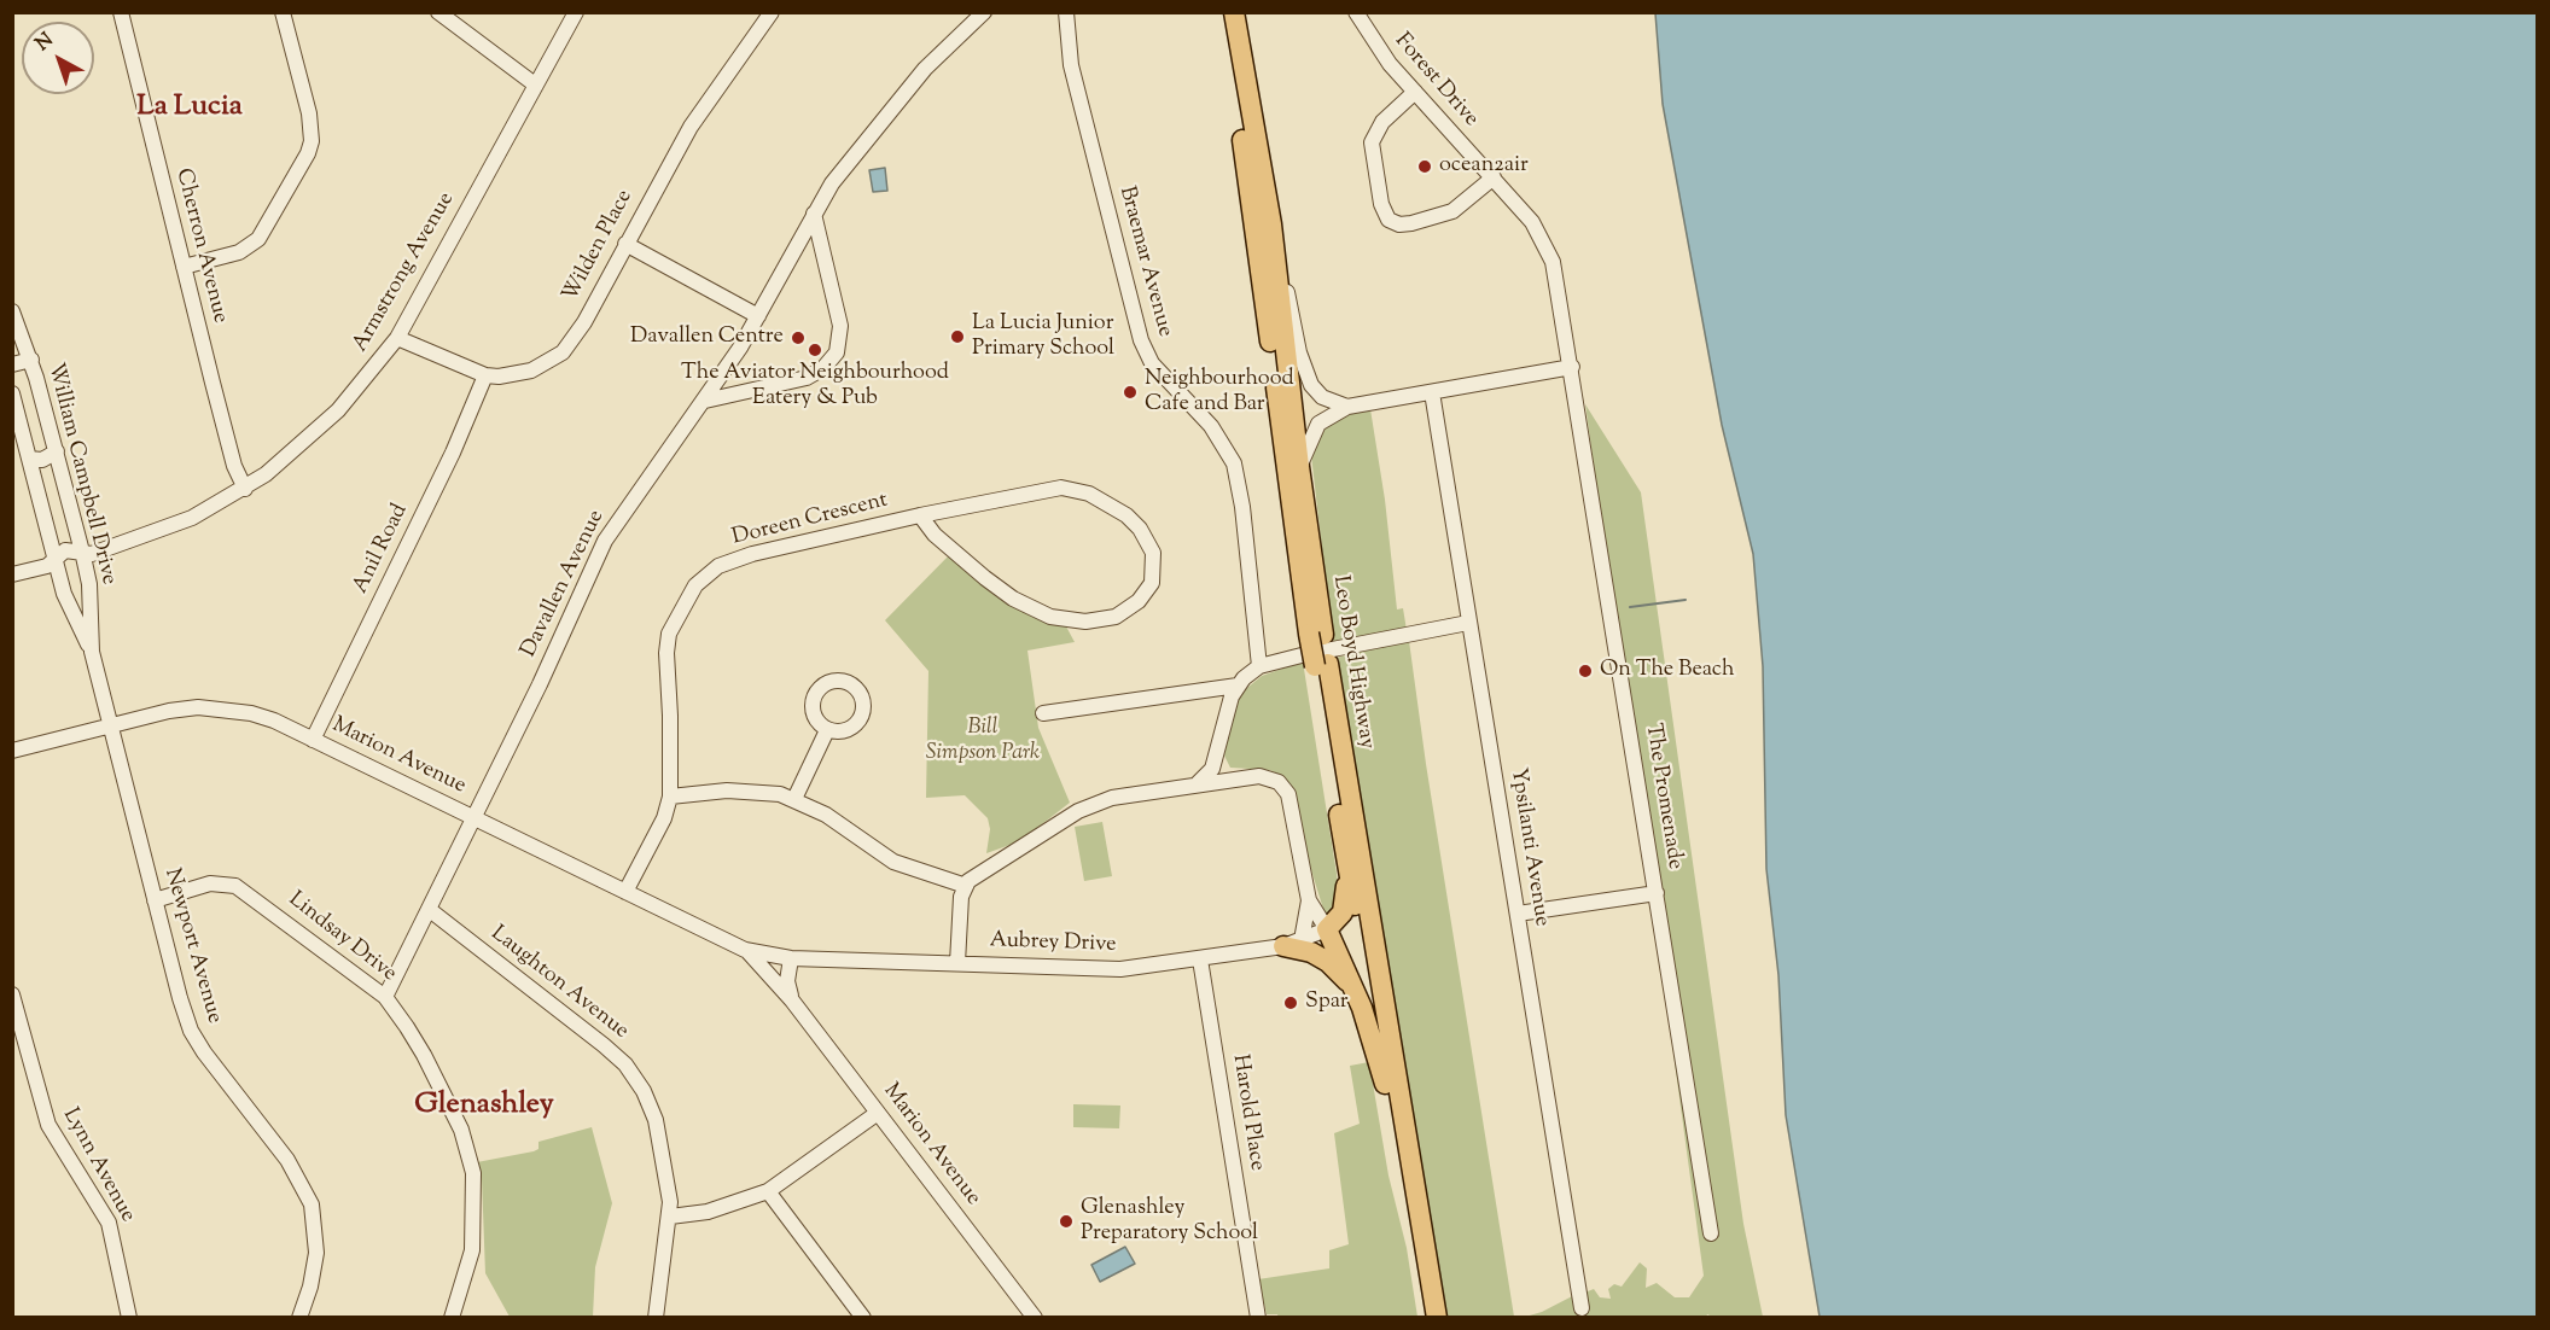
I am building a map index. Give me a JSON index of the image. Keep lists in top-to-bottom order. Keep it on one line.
{"streets":{"highway":["Leo Boyd Highway"],"street":["Forest Drive","Cherron Avenue","Wilden Place","Braemar Avenue","Armstrong Avenue","William Campbell Drive","Doreen Crescent","Anil Road","Davallen Avenue","Marion Avenue","The Promenade","Ypsilanti Avenue","Lindsay Drive","Aubrey Drive","Newport Avenue","Laughton Avenue","Harold Place","Lynn Avenue"]},"crossings":[["Forest Drive","The Promenade"],["Cherron Avenue","Armstrong Avenue"],["Wilden Place","Armstrong Avenue"],["Wilden Place","Anil Road"],["Armstrong Avenue","William Campbell Drive"],["William Campbell Drive","Marion Avenue"],["William Campbell Drive","Newport Avenue"],["Doreen Crescent","Marion Avenue"],["Anil Road","Marion Avenue"],["Davallen Avenue","Marion Avenue"],["Davallen Avenue","Lindsay Drive"],["Davallen Avenue","Laughton Avenue"],["Marion Avenue","Aubrey Drive"],["Marion Avenue","Newport Avenue"],["Lindsay Drive","Newport Avenue"],["Aubrey Drive","Harold Place"]],"districts":["La Lucia","Glenashley"],"parks":["Bill Simpson Park"],"places":["ocean2air","La Lucia Junior Primary School","Davallen Centre","The Aviator Neighbourhood Eatery & Pub","Neighbourhood Cafe and Bar","On The Beach","Spar","Glenashley Preparatory School"],"north":"top left"}
